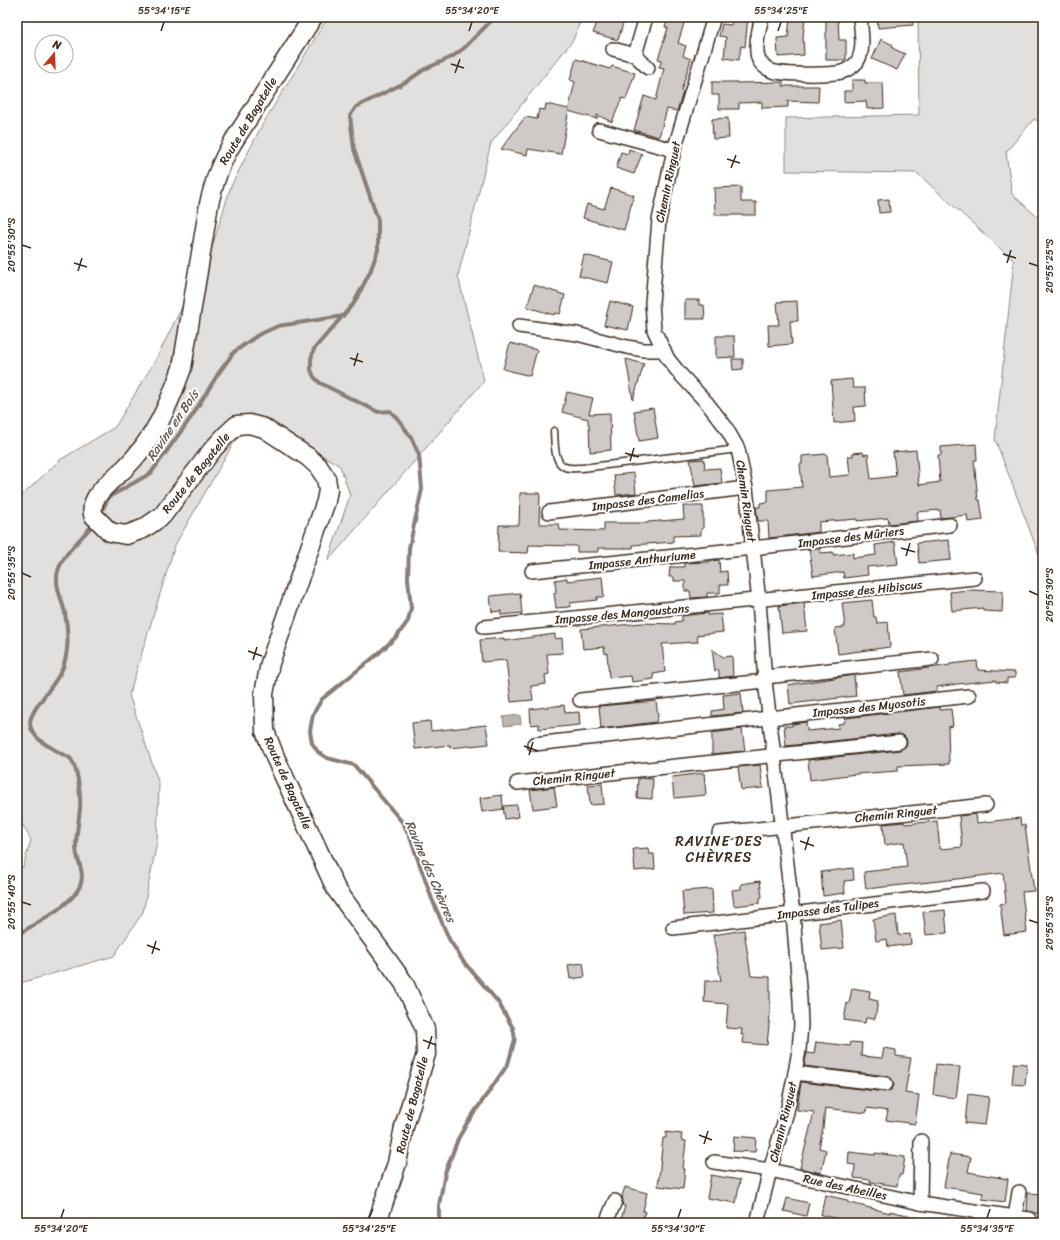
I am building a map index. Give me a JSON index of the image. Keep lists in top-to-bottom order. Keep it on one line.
{"streets":{"main road":["Route de Bagatelle"],"street":["Chemin Ringuet","Impasse des Camelias","Impasse des Mûriers","Impasse Anthuriume","Impasse des Hibiscus","Impasse des Mangoustans","Impasse des Myosotis","Impasse des Tulipes","Rue des Abeilles"]},"crossings":[["Chemin Ringuet","Impasse des Camelias"],["Chemin Ringuet","Impasse des Mûriers"],["Chemin Ringuet","Impasse Anthuriume"],["Chemin Ringuet","Impasse des Hibiscus"],["Chemin Ringuet","Impasse des Mangoustans"],["Chemin Ringuet","Impasse des Myosotis"],["Chemin Ringuet","Impasse des Tulipes"],["Chemin Ringuet","Rue des Abeilles"],["Impasse des Mûriers","Impasse Anthuriume"],["Impasse des Hibiscus","Impasse des Mangoustans"]],"districts":["RAVINE DES CHÈVRES"],"water":["Ravine en Bois","Ravine des Chèvres"],"north":"top","coordinates":["55°34'15\"E","55°34'20\"E","55°34'25\"E","20°55'30\"S","20°55'25\"S","20°55'35\"S","20°55'40\"S","55°34'30\"E","55°34'35\"E"]}
